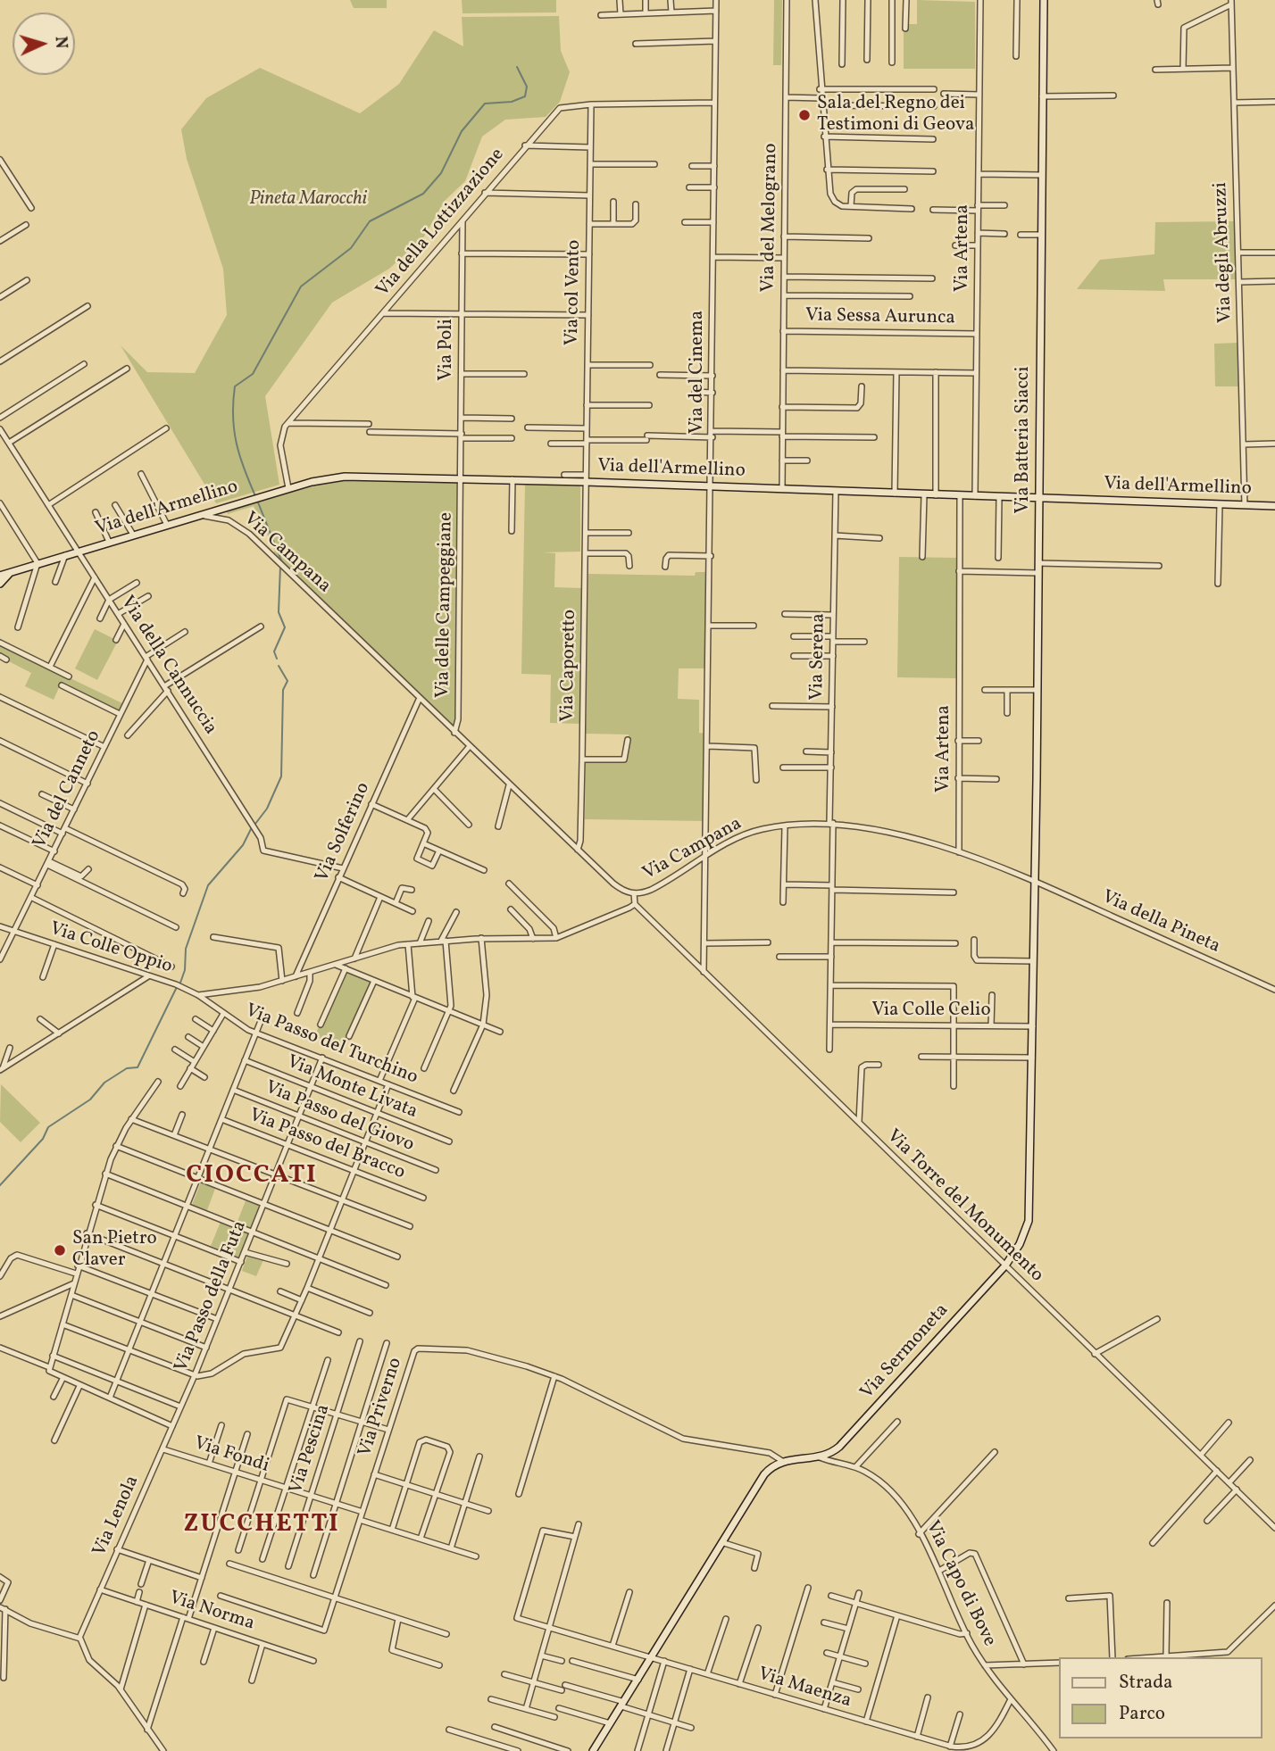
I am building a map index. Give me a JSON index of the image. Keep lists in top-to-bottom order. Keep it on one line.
{"streets":{"street":["Via del Melograno","Via della Lottizzazione","Via Artena","Via degli Abruzzi","Via col Vento","Via Sessa Aurunca","Via Poli","Via del Cinema","Via Batteria Siacci","Via dell'Armellino","Via Campana","Via delle Campeggiane","Via Serena","Via della Cannuccia","Via Caporetto","Via del Canneto","Via Solferino","Via della Pineta","Via Colle Oppio","Via Colle Celio","Via Passo del Turchino","Via Monte Livata","Via Passo del Giovo","Via Passo del Bracco","Via Torre del Monumento","Via Passo della Futa","Via Sermoneta","Via Priverno","Via Pescina","Via Fondi","Via Lenola","Via Capo di Bove","Via Norma","Via Maenza"]},"crossings":[["Via del Melograno","Via Sessa Aurunca"],["Via del Melograno","Via dell'Armellino"],["Via della Lottizzazione","Via col Vento"],["Via della Lottizzazione","Via Poli"],["Via della Lottizzazione","Via del Cinema"],["Via della Lottizzazione","Via dell'Armellino"],["Via Artena","Via Sessa Aurunca"],["Via Artena","Via dell'Armellino"],["Via Artena","Via Campana"],["Via degli Abruzzi","Via dell'Armellino"],["Via col Vento","Via dell'Armellino"],["Via col Vento","Via Caporetto"],["Via Poli","Via dell'Armellino"],["Via Poli","Via delle Campeggiane"],["Via del Cinema","Via dell'Armellino"],["Via del Cinema","Via Campana"],["Via del Cinema","Via Torre del Monumento"],["Via Batteria Siacci","Via dell'Armellino"],["Via Batteria Siacci","Via Campana"],["Via Batteria Siacci","Via della Pineta"],["Via Batteria Siacci","Via Sermoneta"],["Via dell'Armellino","Via Campana"],["Via dell'Armellino","Via delle Campeggiane"],["Via dell'Armellino","Via Serena"],["Via dell'Armellino","Via della Cannuccia"],["Via dell'Armellino","Via Caporetto"],["Via Campana","Via delle Campeggiane"],["Via Campana","Via Serena"],["Via Campana","Via Caporetto"],["Via Campana","Via Solferino"],["Via Campana","Via della Pineta"],["Via Campana","Via Sermoneta"],["Via Serena","Via Colle Celio"],["Via della Cannuccia","Via del Canneto"],["Via della Cannuccia","Via Solferino"],["Via del Canneto","Via Colle Oppio"],["Via della Pineta","Via Sermoneta"],["Via Colle Oppio","Via Passo del Turchino"],["Via Colle Celio","Via Sermoneta"],["Via Passo del Turchino","Via Passo della Futa"],["Via Monte Livata","Via Passo della Futa"],["Via Passo del Giovo","Via Passo della Futa"],["Via Passo del Bracco","Via Passo della Futa"],["Via Torre del Monumento","Via Sermoneta"],["Via Passo della Futa","Via Lenola"],["Via Sermoneta","Via Priverno"],["Via Sermoneta","Via Capo di Bove"],["Via Priverno","Via Fondi"],["Via Pescina","Via Fondi"],["Via Fondi","Via Lenola"],["Via Lenola","Via Norma"]],"districts":["CIOCCATI","ZUCCHETTI"],"parks":["Pineta Marocchi"],"places":["Sala del Regno dei Testimoni di Geova","San Pietro Claver"],"legend":["Strada","Parco"],"north":"right"}
